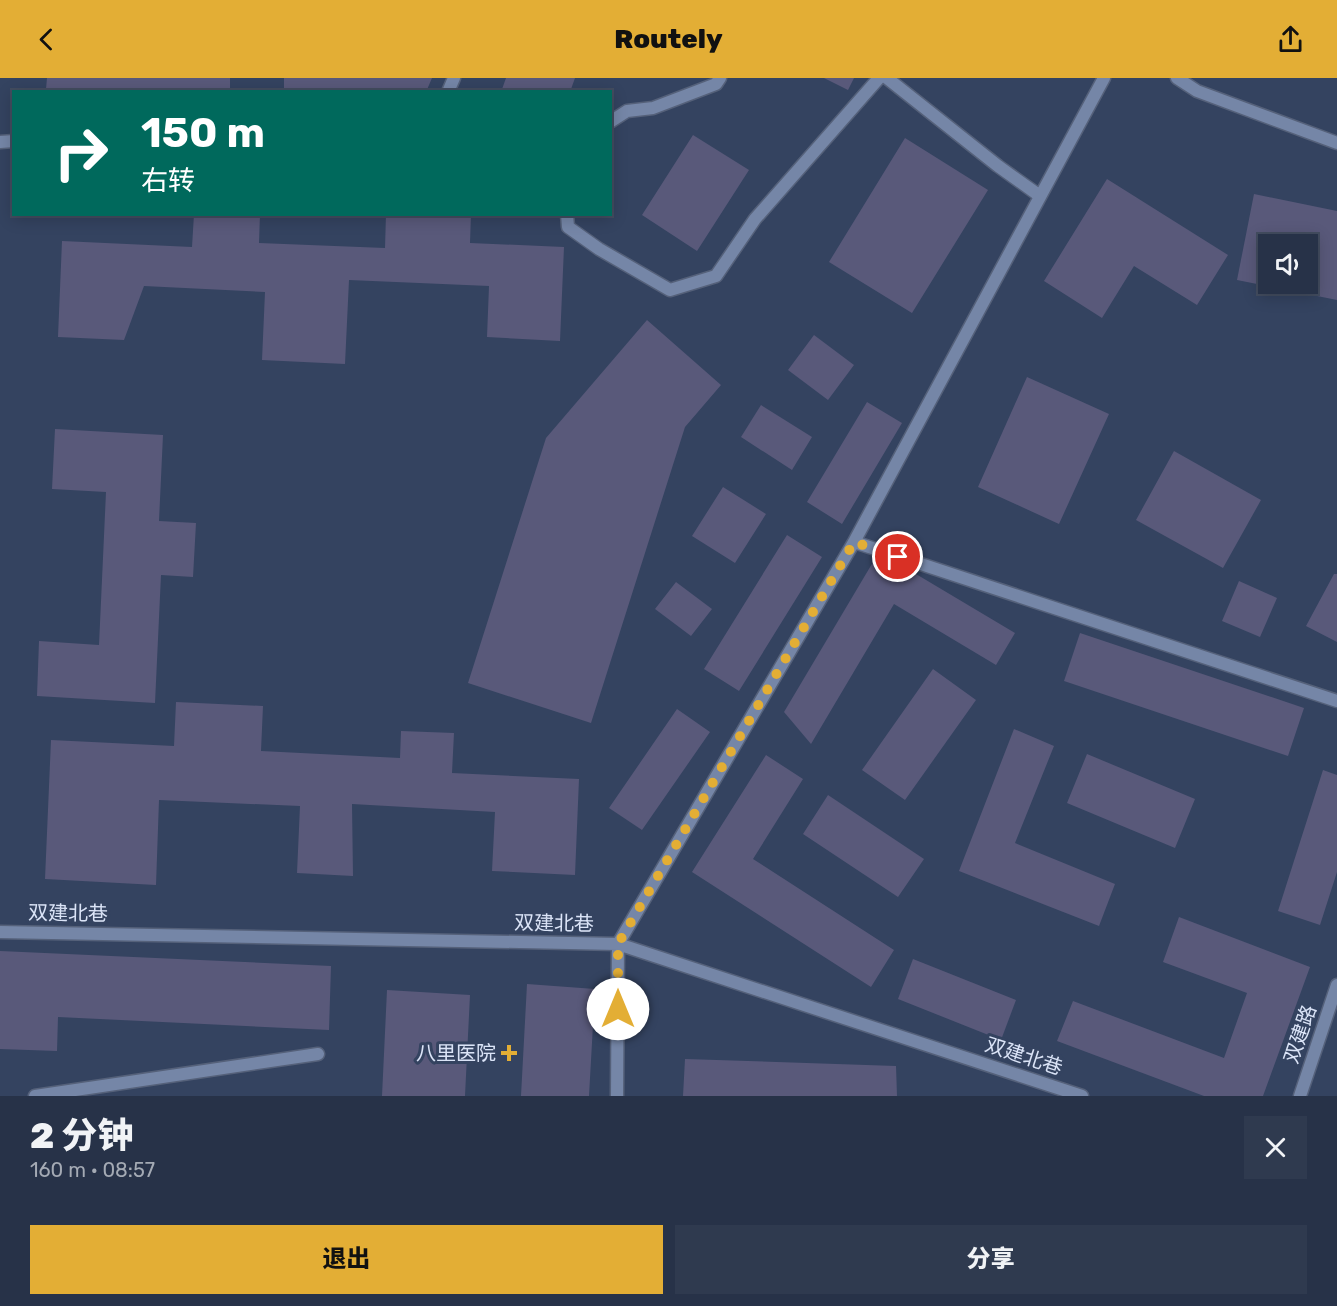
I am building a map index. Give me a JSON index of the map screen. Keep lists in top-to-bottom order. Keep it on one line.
{"streets":{"street":["双建北巷","双建路"]},"places":{"health":["八里医院"]},"page":{"header":"Routely","turn":["150 m","右转"],"heading":["2 分钟","160 m · 08:57"],"buttons":["退出","分享"]}}
